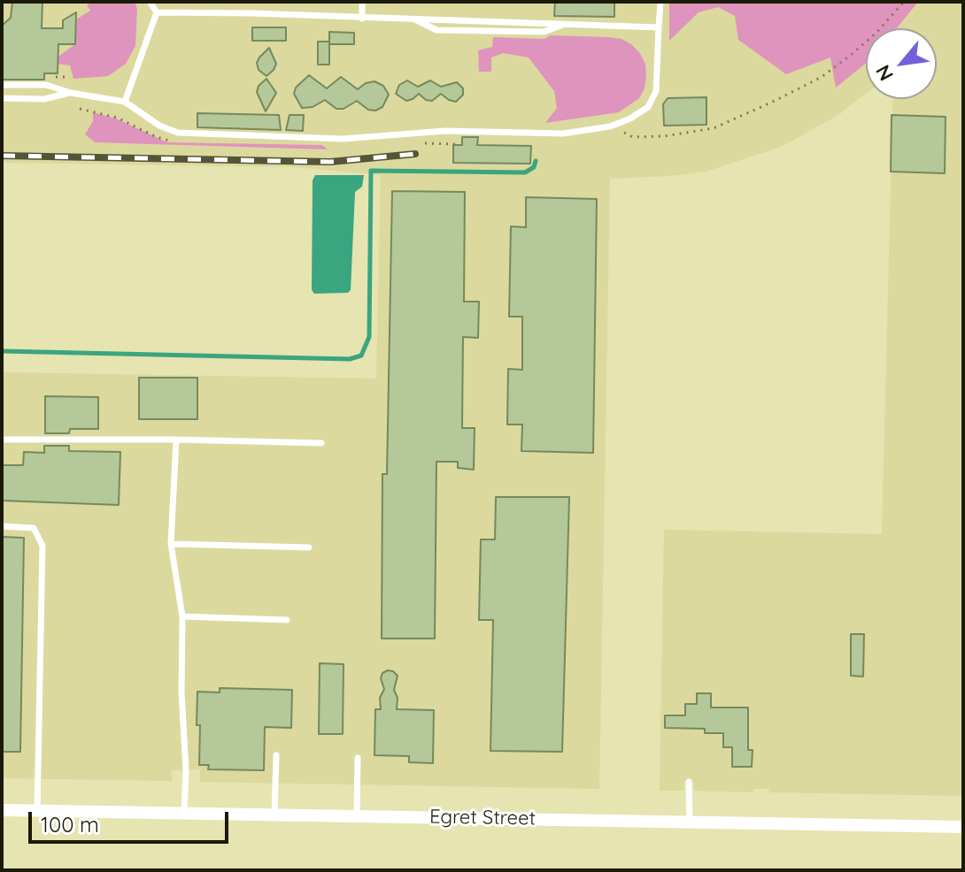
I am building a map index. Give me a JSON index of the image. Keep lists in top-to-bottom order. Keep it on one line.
{"streets":{"street":["Egret Street"]},"scale_bar":"100 m","north":"bottom left"}
